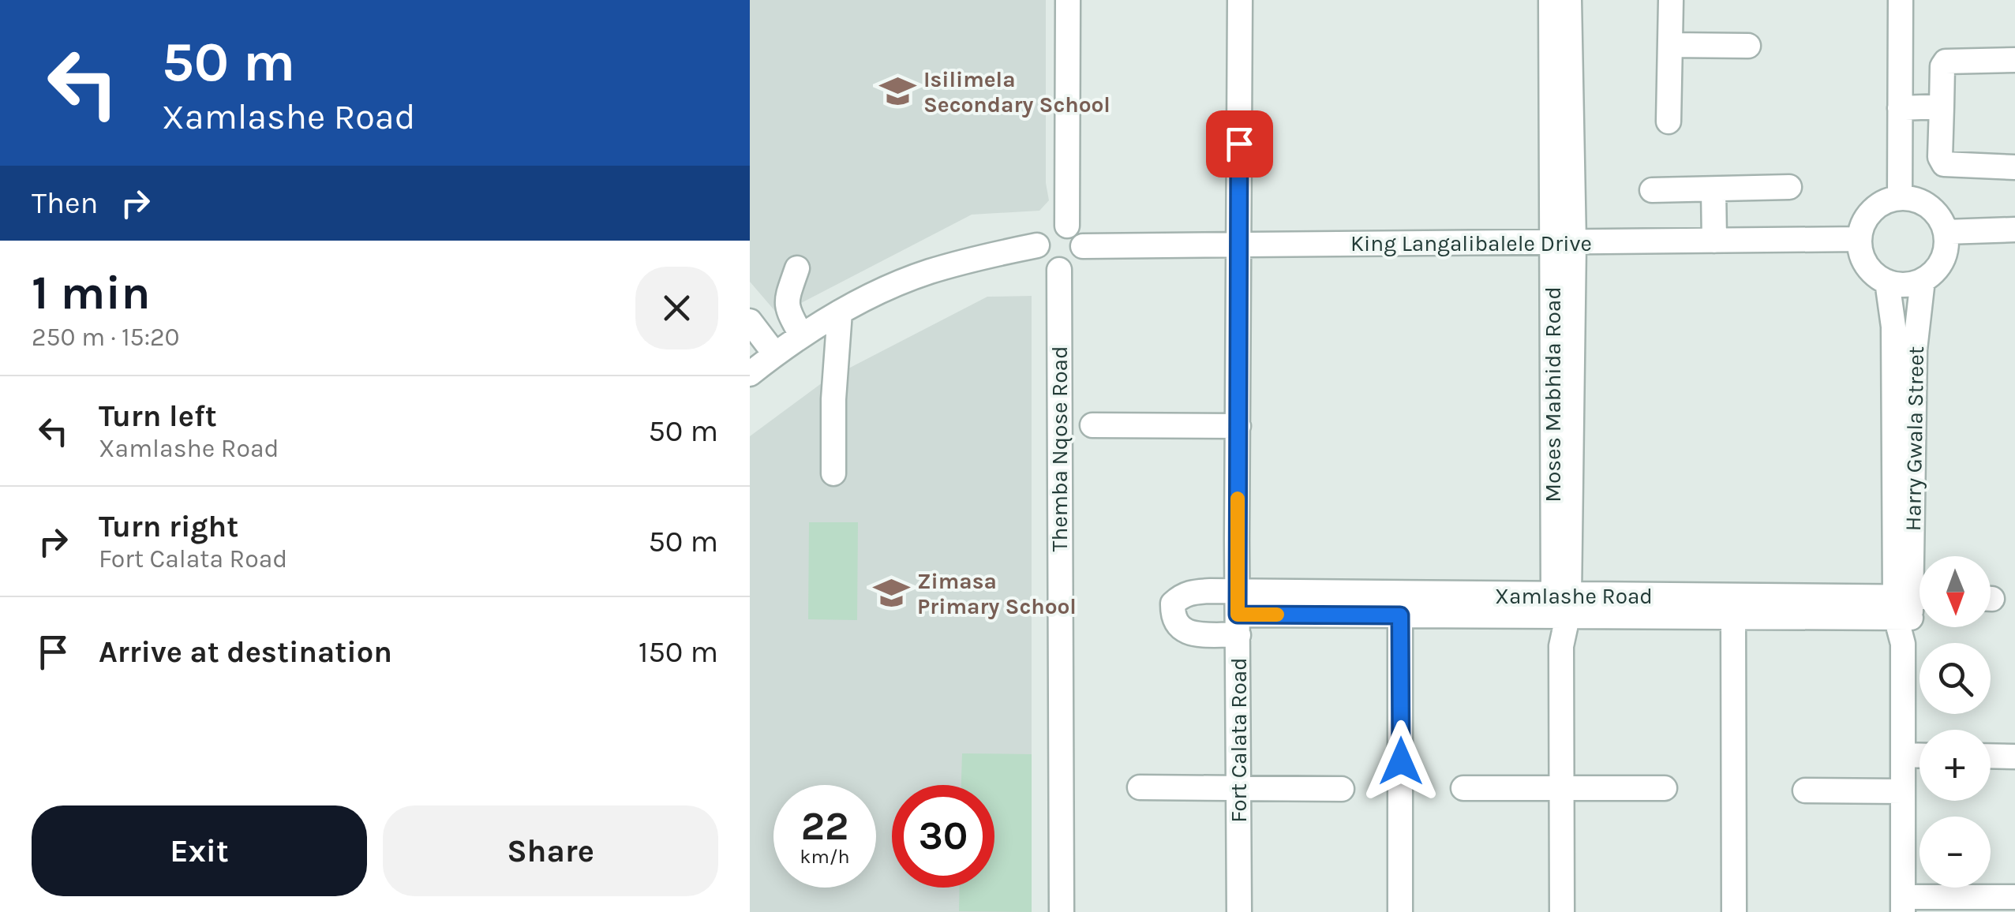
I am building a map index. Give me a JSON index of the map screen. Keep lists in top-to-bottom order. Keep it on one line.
{"streets":{"street":["King Langalibalele Drive","Moses Mabhida Road","Harry Gwala Street","Themba Nqose Road","Xamlashe Road","Fort Calata Road"]},"crossings":[["King Langalibalele Drive","Moses Mabhida Road"],["King Langalibalele Drive","Harry Gwala Street"],["King Langalibalele Drive","Themba Nqose Road"],["King Langalibalele Drive","Fort Calata Road"],["Moses Mabhida Road","Xamlashe Road"],["Harry Gwala Street","Xamlashe Road"],["Xamlashe Road","Fort Calata Road"]],"places":{"school or university":["Isilimela Secondary School","Zimasa Primary School"]},"north":"bottom","page":{"turn":["50 m","Xamlashe Road"],"then":"Then","heading":["1 min","250 m · 15:20"],"list":[{"name":"Turn left","note":"Xamlashe Road","value":"50 m"},{"name":"Turn right","note":"Fort Calata Road","value":"50 m"},{"name":"Arrive at destination","value":"150 m"}],"map_buttons":["+","−"],"speed":"22 km/h","limit":"30","buttons":["Exit","Share"]}}
